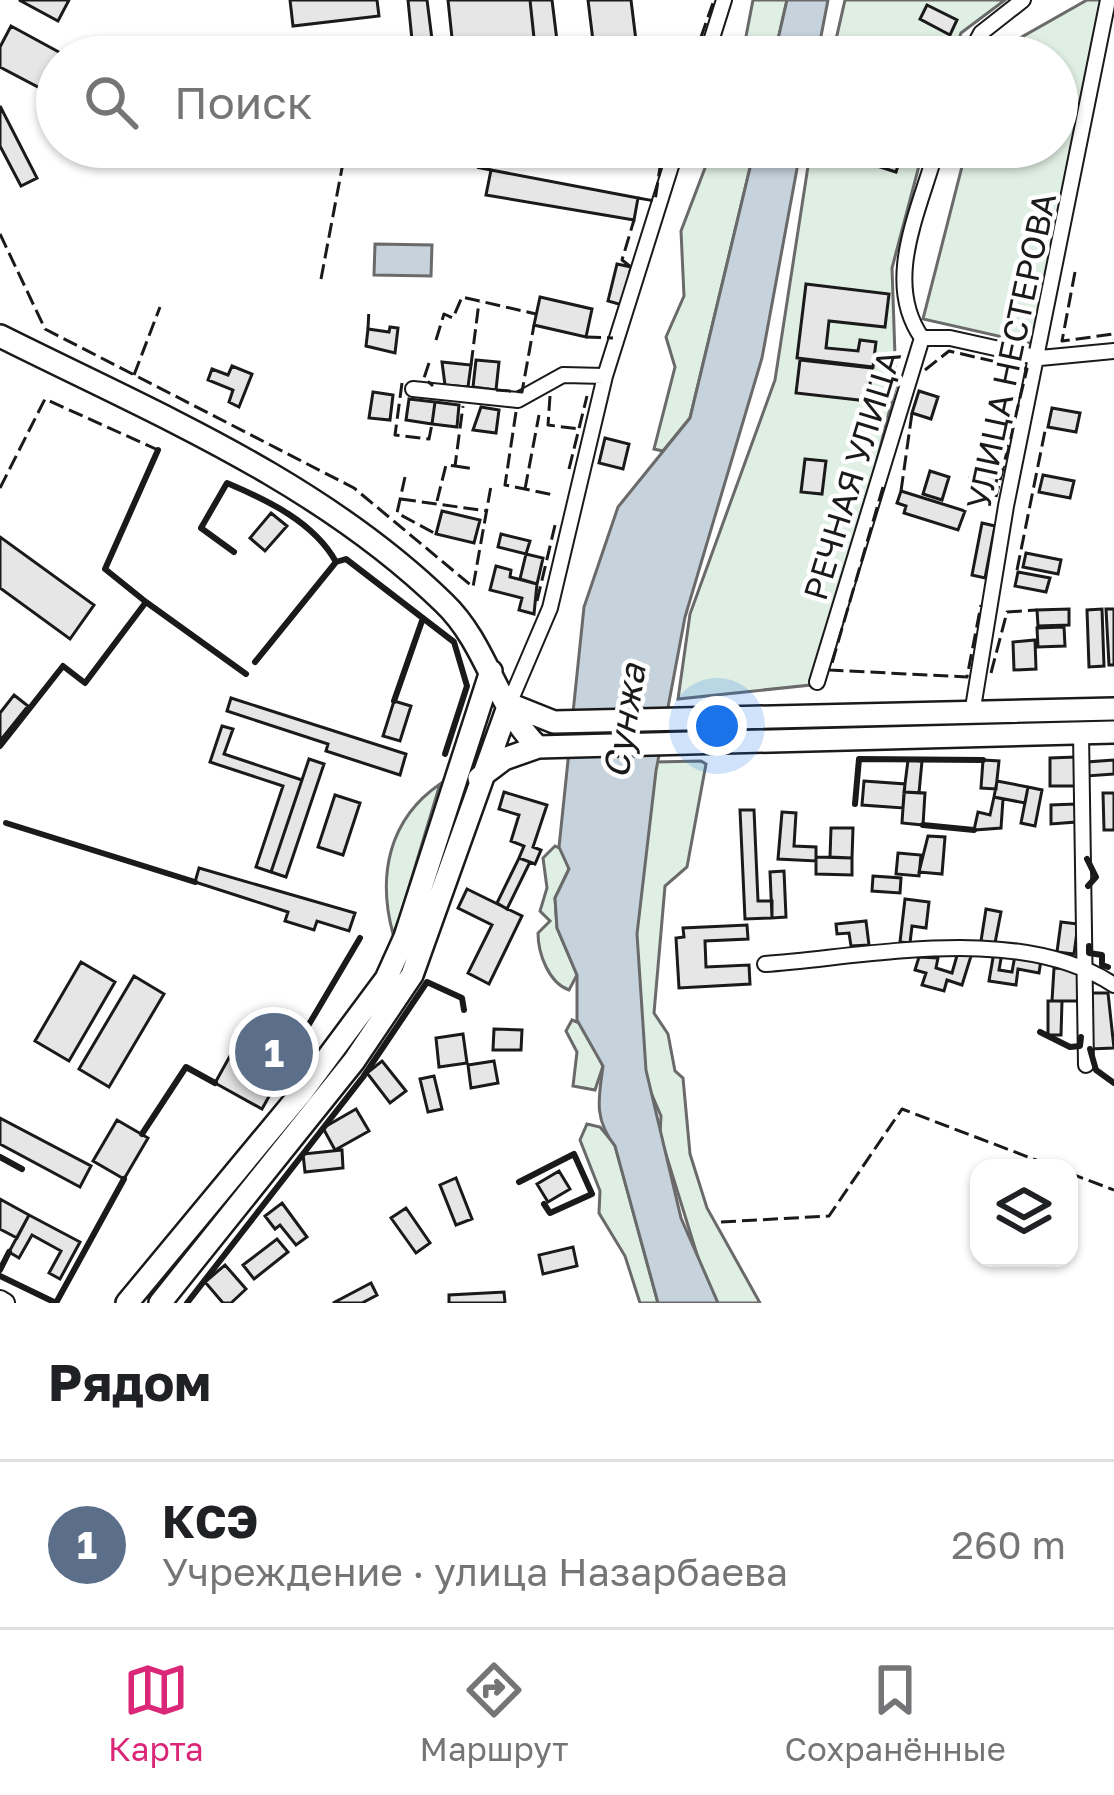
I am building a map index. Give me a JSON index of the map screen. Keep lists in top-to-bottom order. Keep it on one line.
{"streets":{"street":["УЛИЦА НЕСТЕРОВА","РЕЧНАЯ УЛИЦА"]},"water":["Сунжа"],"page":{"search":"Поиск","pins":"1","heading":"Рядом","list":[{"mark":"1","name":"КСЭ","note":"Учреждение · улица Назарбаева","value":"260 m"}],"nav":["Карта","Маршрут","Сохранённые"]}}
